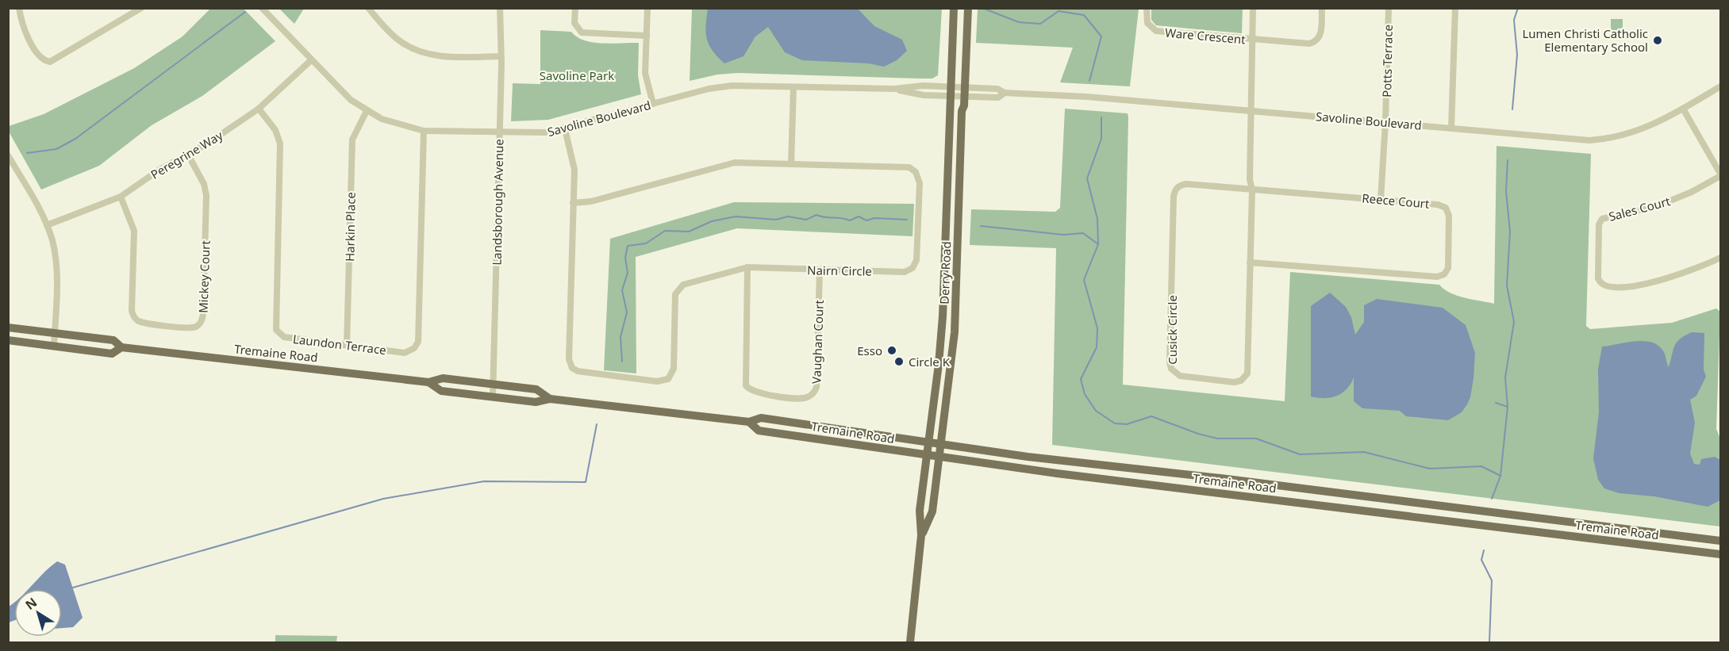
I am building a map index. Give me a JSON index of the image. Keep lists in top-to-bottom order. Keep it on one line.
{"streets":{"main road":["Derry Road","Tremaine Road"],"street":["Ware Crescent","Potts Terrace","Savoline Boulevard","Peregrine Way","Reece Court","Landsborough Avenue","Sales Court","Harkin Place","Nairn Circle","Mickey Court","Cusick Circle","Vaughan Court","Laundon Terrace"]},"crossings":[["Ware Crescent","Cusick Circle"],["Potts Terrace","Savoline Boulevard"],["Potts Terrace","Reece Court"],["Savoline Boulevard","Peregrine Way"],["Savoline Boulevard","Landsborough Avenue"],["Savoline Boulevard","Harkin Place"],["Savoline Boulevard","Nairn Circle"],["Savoline Boulevard","Derry Road"],["Savoline Boulevard","Cusick Circle"],["Savoline Boulevard","Laundon Terrace"],["Peregrine Way","Mickey Court"],["Peregrine Way","Laundon Terrace"],["Reece Court","Cusick Circle"],["Landsborough Avenue","Tremaine Road"],["Harkin Place","Laundon Terrace"],["Nairn Circle","Vaughan Court"],["Derry Road","Tremaine Road"]],"parks":["Savoline Park"],"places":["Lumen Christi Catholic Elementary School","Esso","Circle K"],"north":"top left"}
